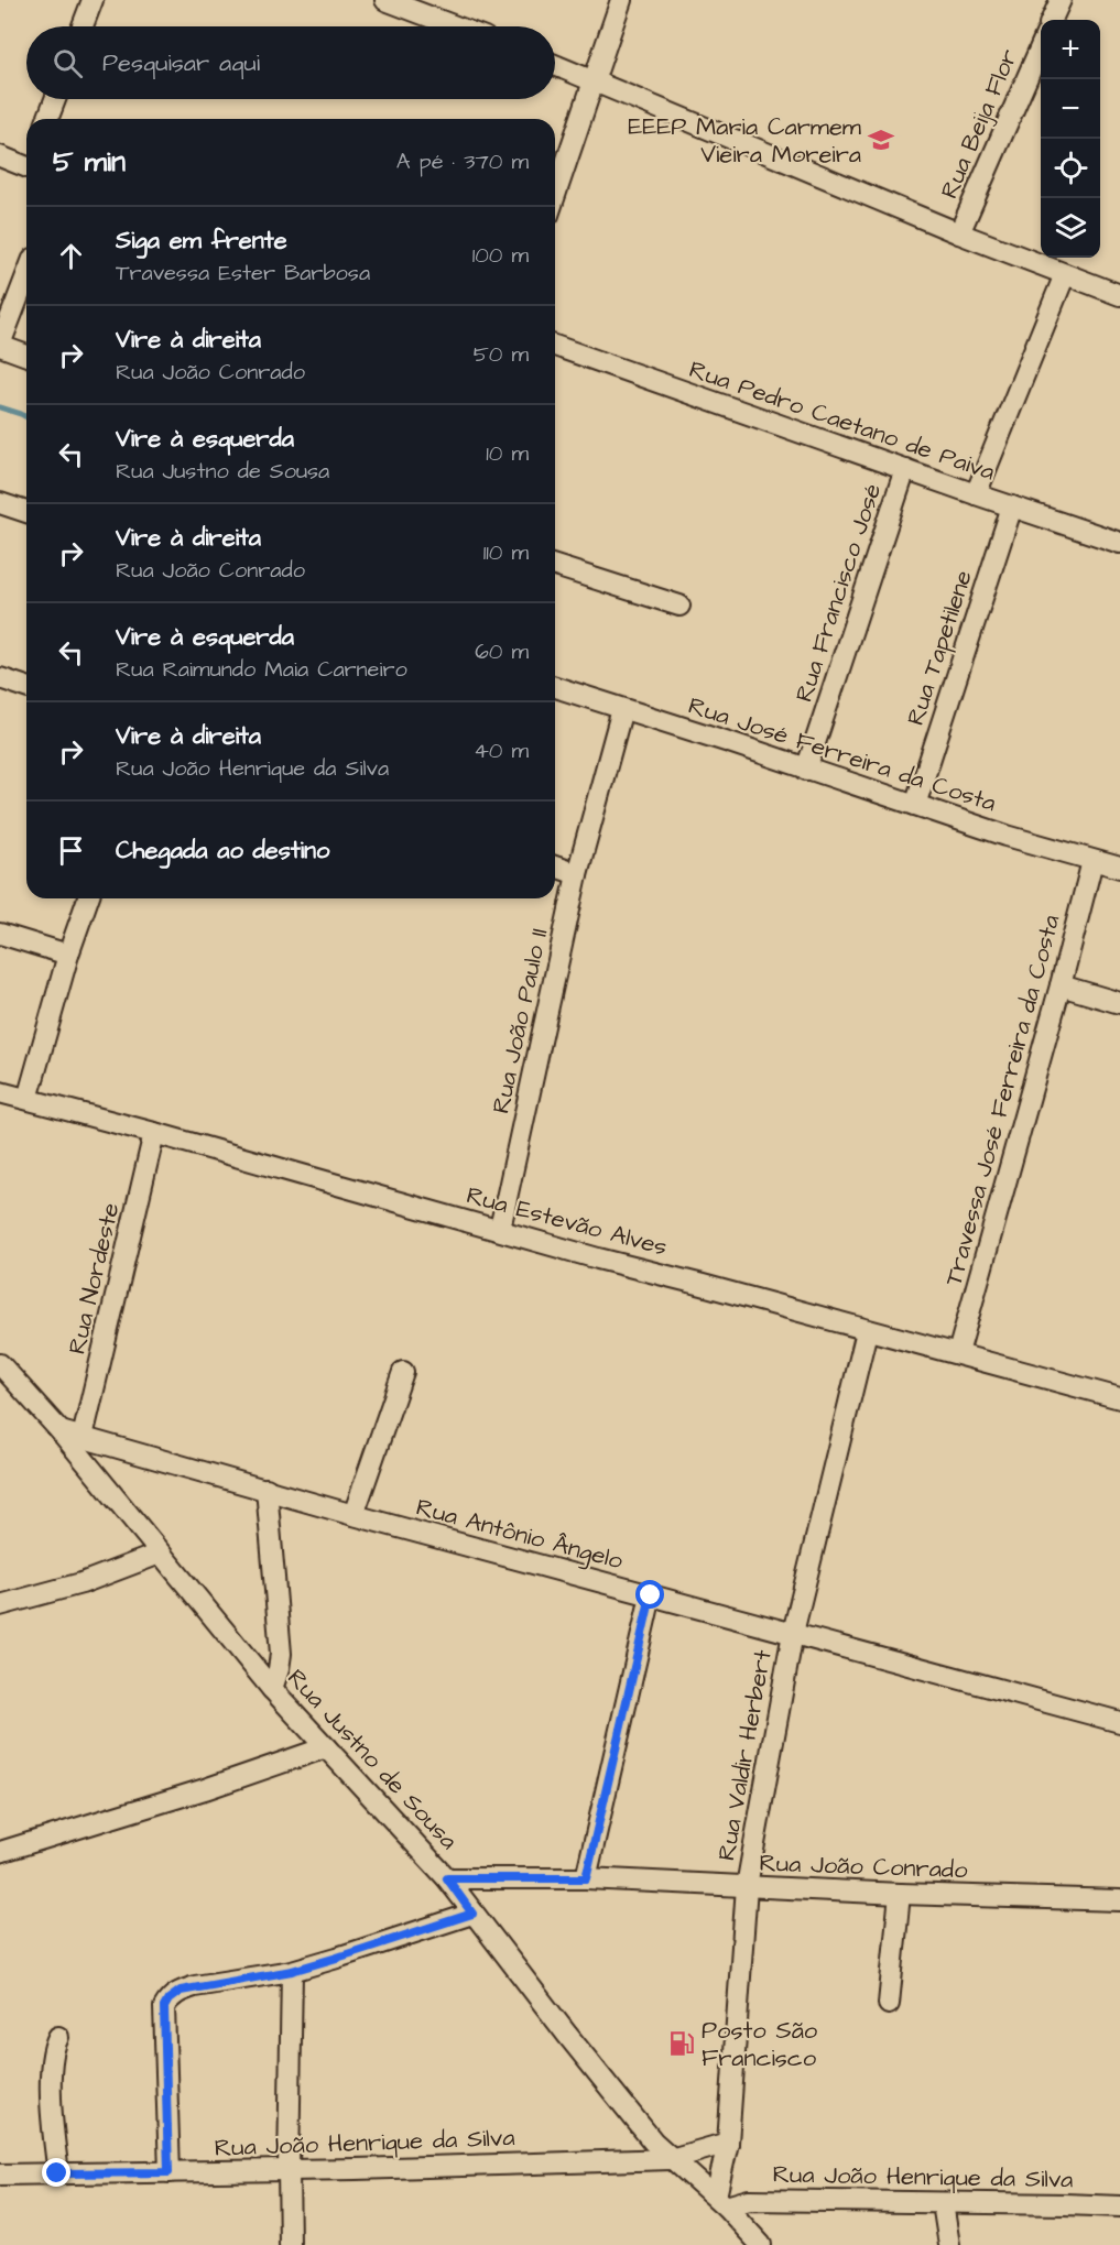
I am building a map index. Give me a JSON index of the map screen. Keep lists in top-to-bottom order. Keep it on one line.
{"streets":{"street":["Rua Beija Flor","Rua Pedro Caetano de Paiva","Rua Francisco José","Rua Tapetilene","Rua José Ferreira da Costa","Rua João Paulo II","Travessa José Ferreira da Costa","Rua Estevão Alves","Rua Nordeste","Rua Antônio Ângelo","Rua Valdir Herbert","Rua Justno de Sousa","Rua João Conrado","Rua João Henrique da Silva"]},"crossings":[["Rua Pedro Caetano de Paiva","Rua Francisco José"],["Rua Pedro Caetano de Paiva","Rua Tapetilene"],["Rua Francisco José","Rua José Ferreira da Costa"],["Rua Tapetilene","Rua José Ferreira da Costa"],["Rua José Ferreira da Costa","Rua João Paulo II"],["Rua José Ferreira da Costa","Travessa José Ferreira da Costa"],["Rua João Paulo II","Rua Estevão Alves"],["Travessa José Ferreira da Costa","Rua Estevão Alves"],["Rua Estevão Alves","Rua Nordeste"],["Rua Estevão Alves","Rua Valdir Herbert"],["Rua Nordeste","Rua Antônio Ângelo"],["Rua Antônio Ângelo","Rua Valdir Herbert"],["Rua Antônio Ângelo","Rua Justno de Sousa"],["Rua Valdir Herbert","Rua Justno de Sousa"],["Rua Valdir Herbert","Rua João Conrado"],["Rua Valdir Herbert","Rua João Henrique da Silva"],["Rua Justno de Sousa","Rua João Conrado"],["Rua Justno de Sousa","Rua João Henrique da Silva"]],"places":{"school or university":["EEEP Maria Carmem Vieira Moreira"],"fuel station":["Posto São Francisco"]},"page":{"map_buttons":["+","−"],"search":"Pesquisar aqui","heading":["5 min","A pé · 370 m"],"list":[["Siga em frente","Travessa Ester Barbosa","100 m"],["Vire à direita","Rua João Conrado","50 m"],["Vire à esquerda","Rua Justno de Sousa","10 m"],["Vire à direita","Rua João Conrado","110 m"],["Vire à esquerda","Rua Raimundo Maia Carneiro","60 m"],["Vire à direita","Rua João Henrique da Silva","40 m"],"Chegada ao destino"]}}
